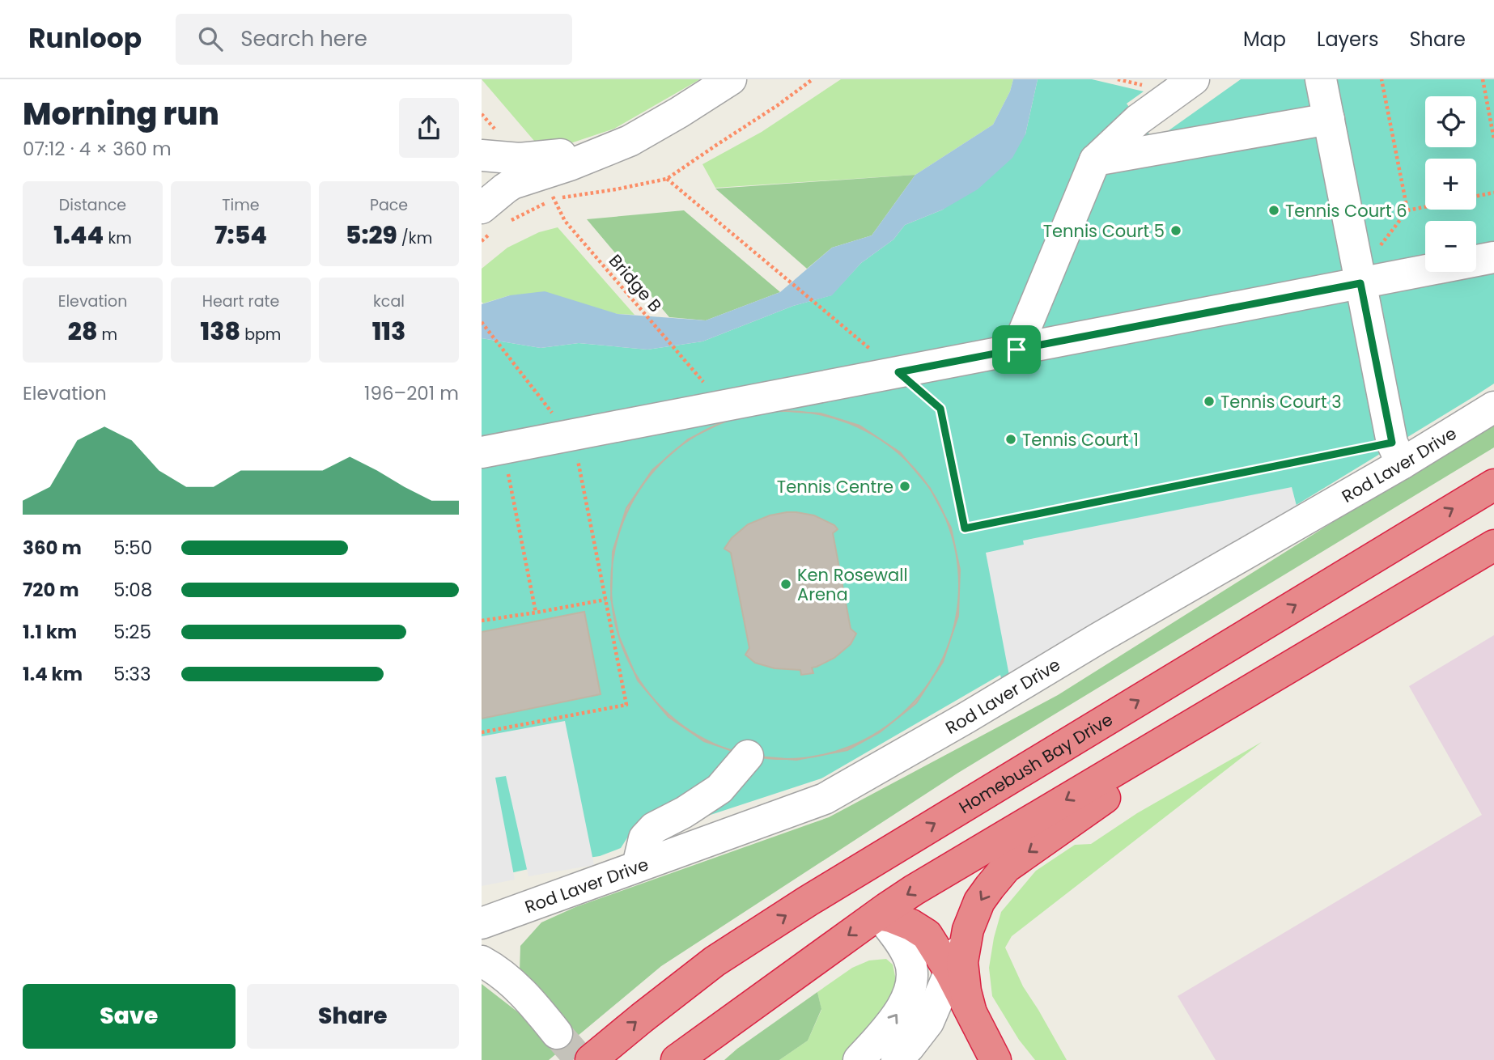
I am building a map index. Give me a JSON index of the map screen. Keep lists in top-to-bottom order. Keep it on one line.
{"streets":{"highway":["Homebush Bay Drive"],"street":["Rod Laver Drive"],"path":["Bridge B"]},"places":["Tennis Court 6","Tennis Court 5","Tennis Court 3","Tennis Court 1","Tennis Centre","Ken Rosewall Arena"],"page":{"header":"Runloop","search":"Search here","nav":["Map","Layers","Share"],"heading":["Morning run","07:12 · 4 × 360 m"],"map_buttons":["+","−"],"stats":[["Distance","1.44 km"],["Time","7:54"],["Pace","5:29 /km"],["Elevation","28 m"],["Heart rate","138 bpm"],["kcal","113"]],"chart":["Elevation","196–201 m"],"list":[{"name":"360 m","note":"5:50"},{"name":"720 m","note":"5:08"},{"name":"1.1 km","note":"5:25"},{"name":"1.4 km","note":"5:33"}],"buttons":["Save","Share"]}}
